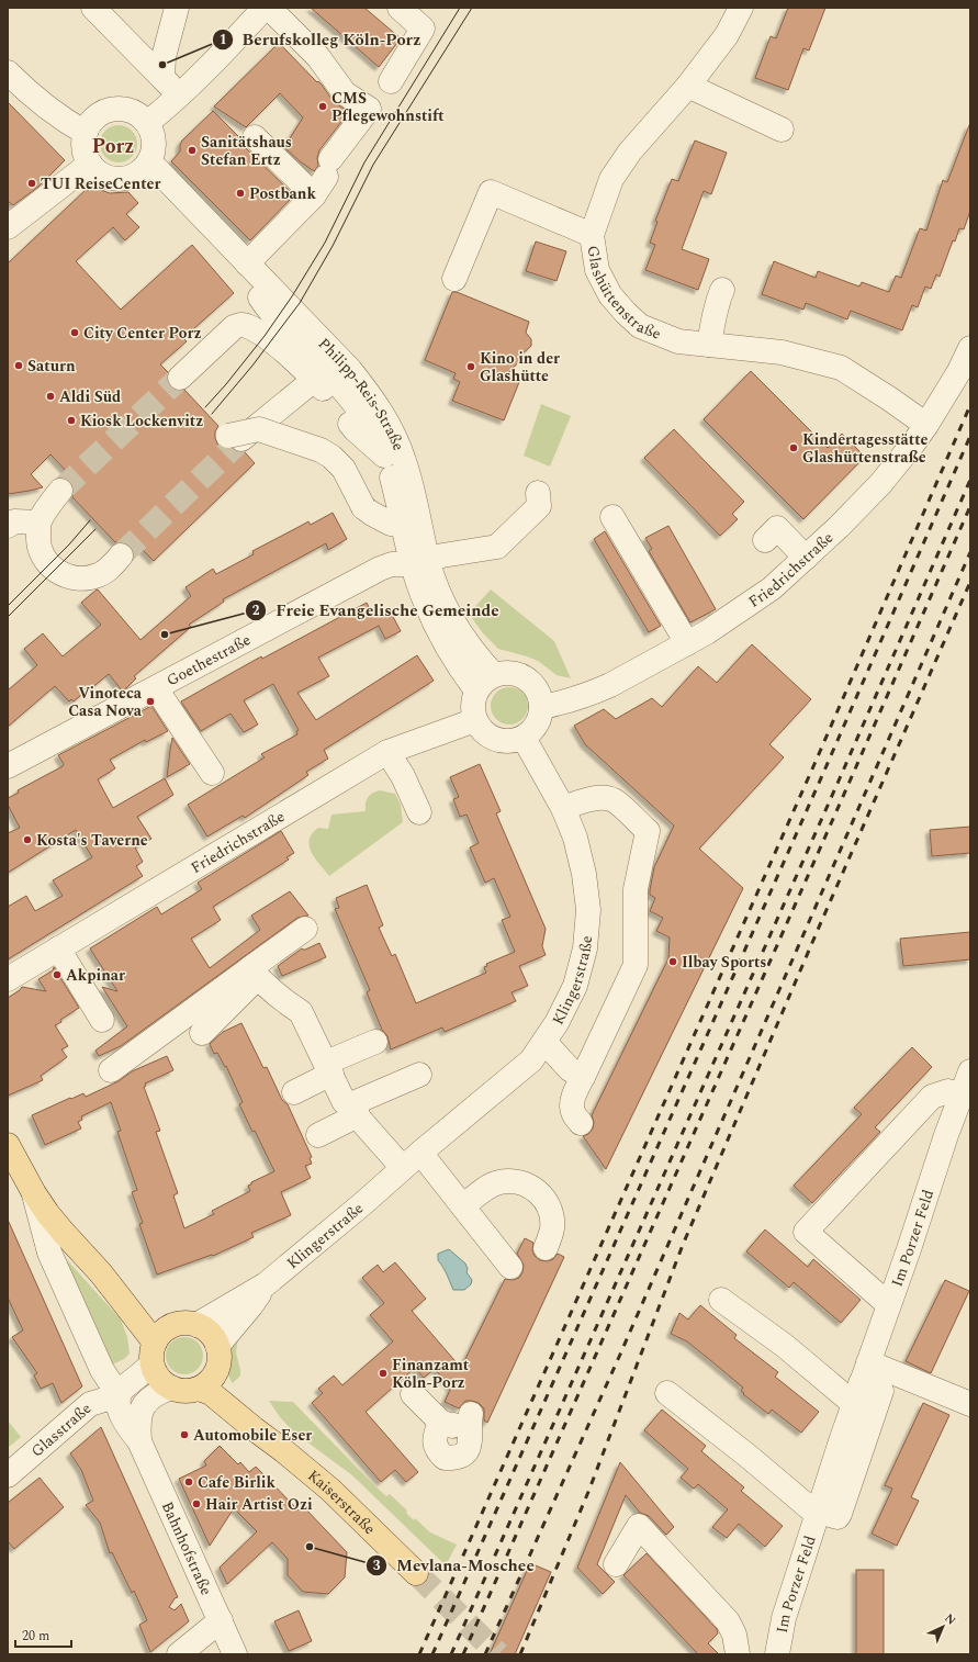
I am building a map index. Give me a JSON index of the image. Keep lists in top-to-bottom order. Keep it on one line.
{"streets":{"main road":["Kaiserstraße","Bahnhofstraße"],"street":["Glashüttenstraße","Philipp-Reis-Straße","Friedrichstraße","Goethestraße","Klingerstraße","Im Porzer Feld","Glasstraße"]},"crossings":[["Glashüttenstraße","Friedrichstraße"],["Philipp-Reis-Straße","Friedrichstraße"],["Philipp-Reis-Straße","Goethestraße"],["Philipp-Reis-Straße","Klingerstraße"],["Friedrichstraße","Klingerstraße"],["Klingerstraße","Kaiserstraße"],["Klingerstraße","Bahnhofstraße"],["Glasstraße","Bahnhofstraße"],["Kaiserstraße","Bahnhofstraße"]],"districts":["Porz"],"places":["Berufskolleg Köln-Porz","CMS Pflegewohnstift","Sanitätshaus Stefan Ertz","TUI ReiseCenter","Postbank","City Center Porz","Saturn","Kino in der Glashütte","Aldi Süd","Kiosk Lockenvitz","Kindertagesstätte Glashüttenstraße","Freie Evangelische Gemeinde","Vinoteca Casa Nova","Kosta's Taverne","Ilbay Sports","Akpinar","Finanzamt Köln-Porz","Automobile Eser","Cafe Birlik","Hair Artist Ozi","Mevlana-Moschee"],"scale_bar":"20 m","north":"top right"}
